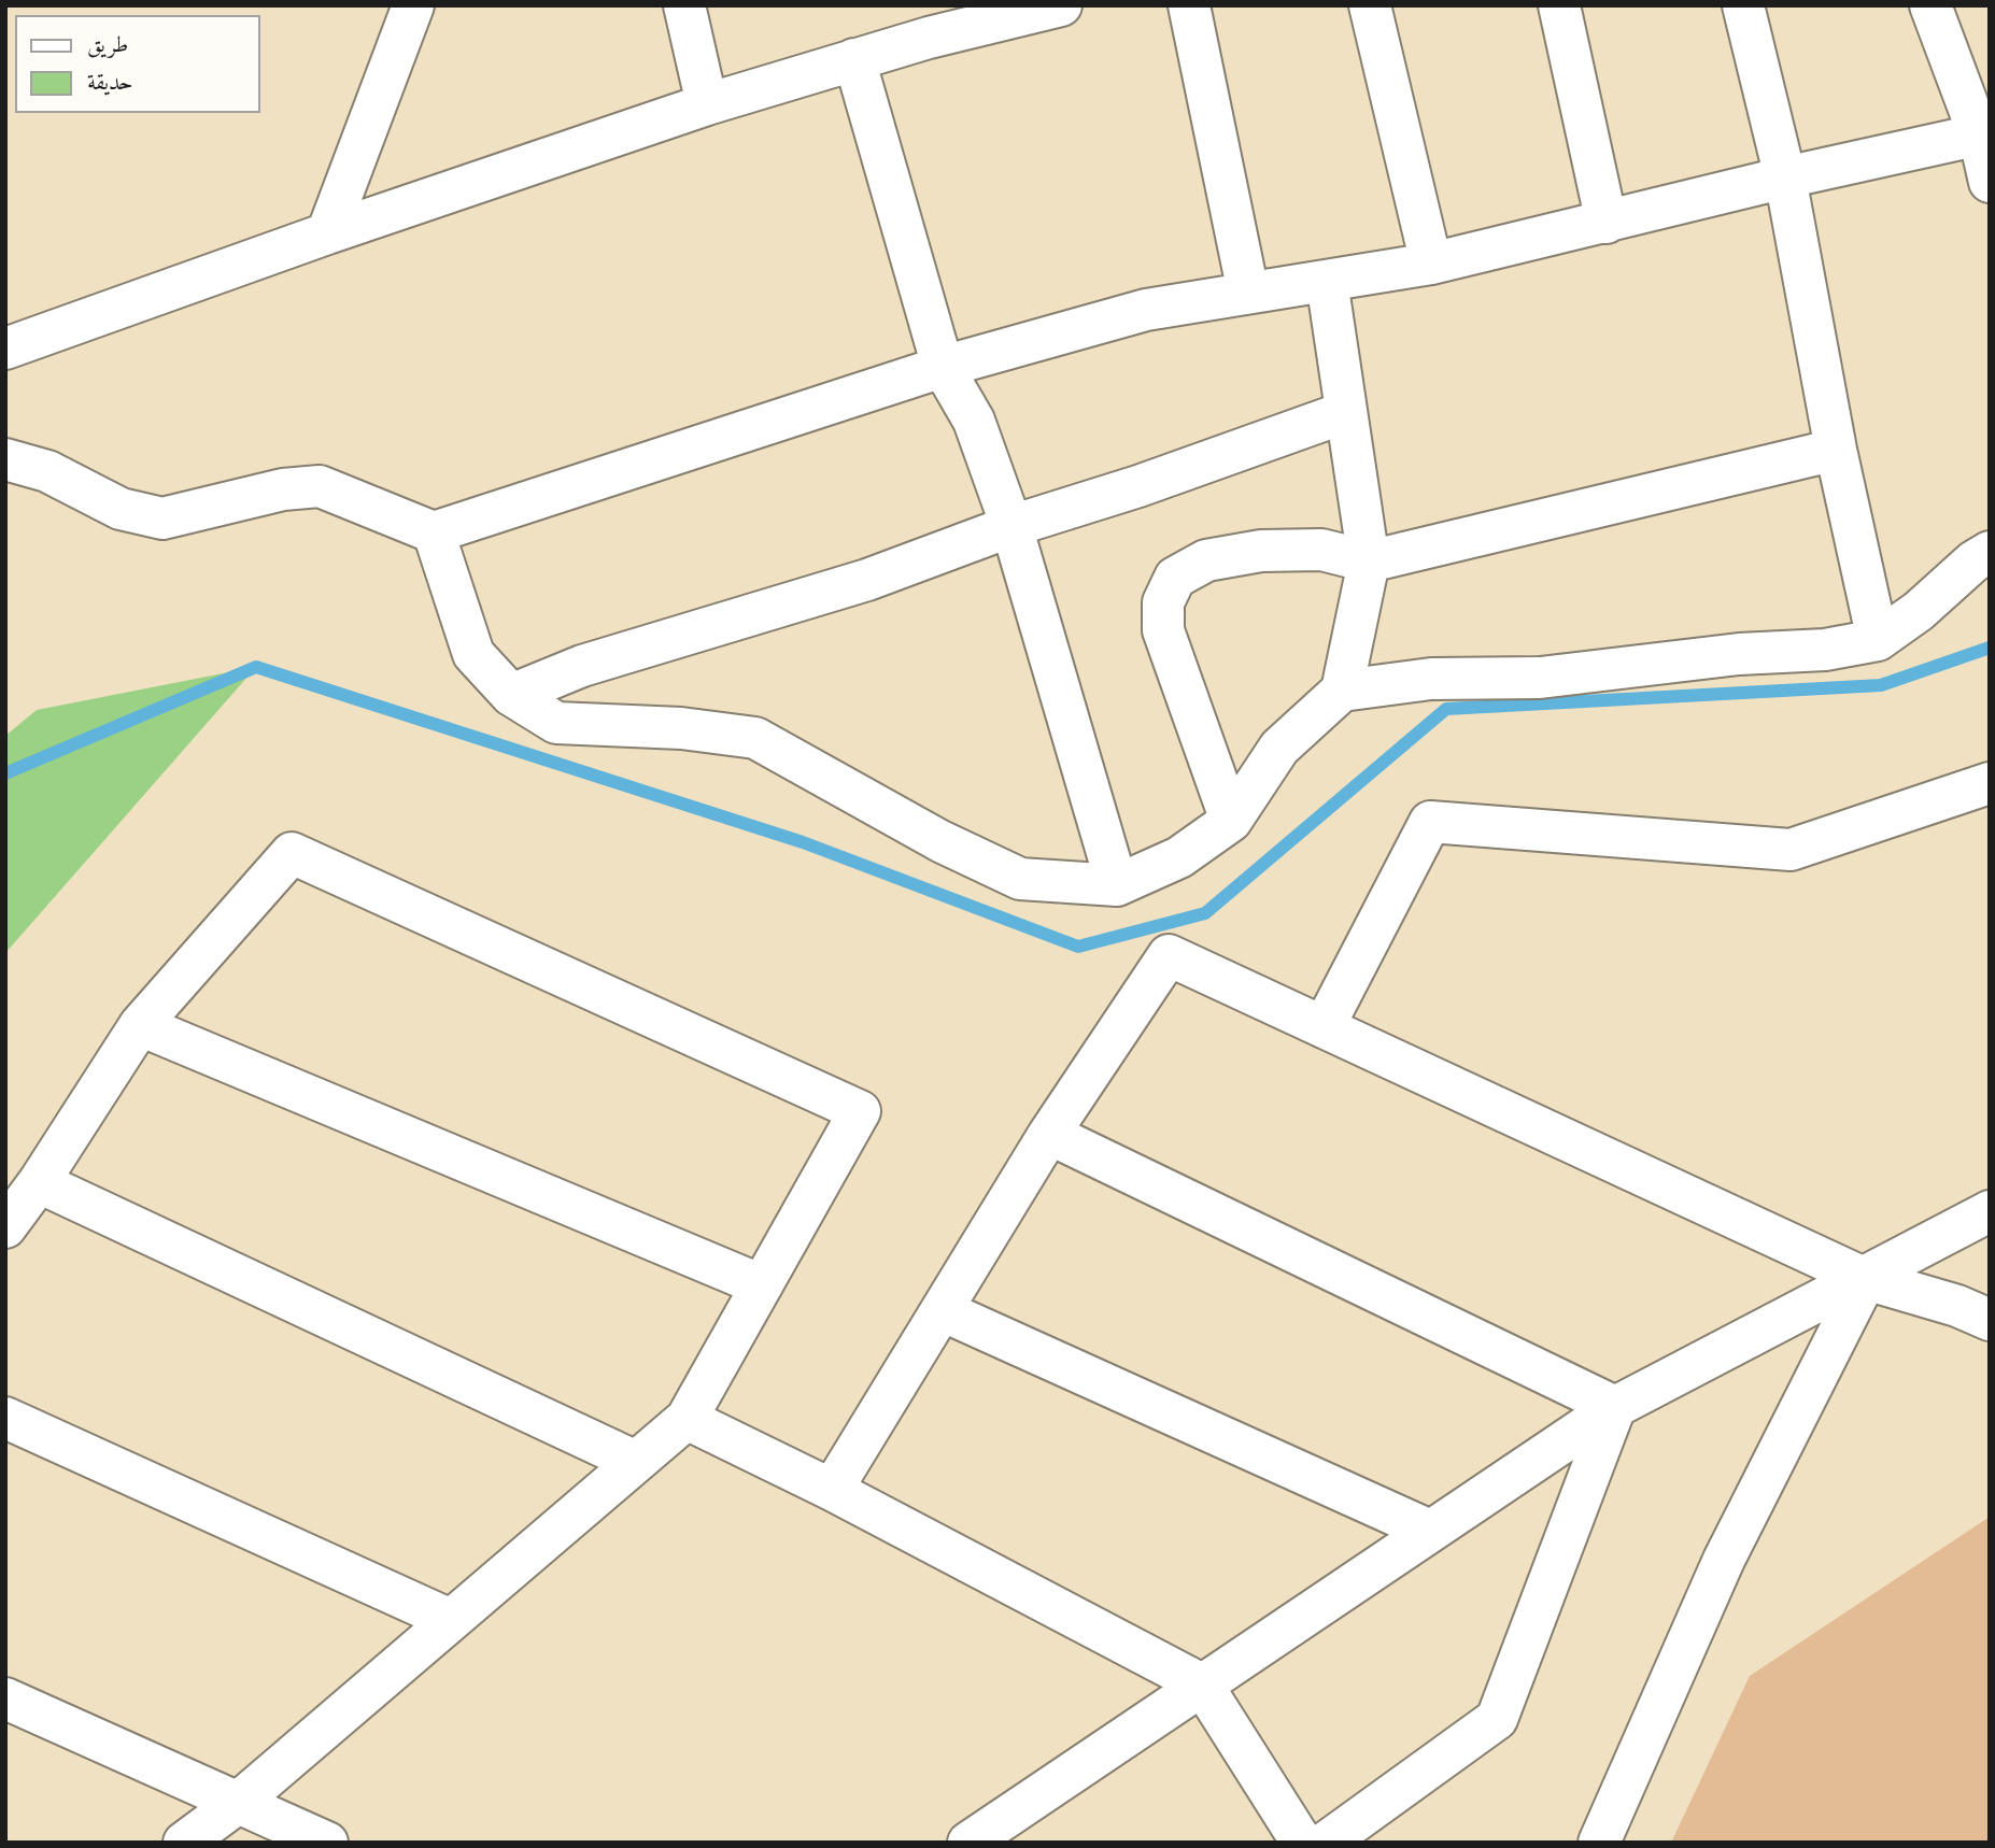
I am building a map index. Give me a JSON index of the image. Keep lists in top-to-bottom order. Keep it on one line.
{"legend":["طريق","حديقة"]}
